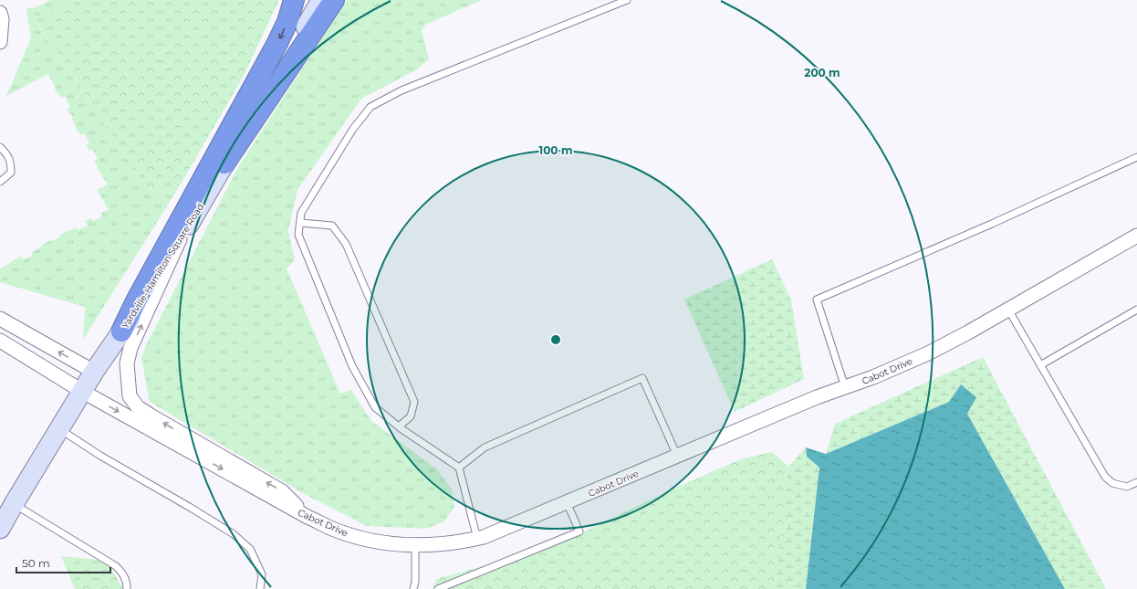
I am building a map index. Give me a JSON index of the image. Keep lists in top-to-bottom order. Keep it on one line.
{"streets":{"street":["Yardville-Hamilton Square Road","Cabot Drive"]},"crossings":[["Yardville-Hamilton Square Road","Cabot Drive"]],"scale_bar":"50 m","rings":["200 m","100 m"]}
